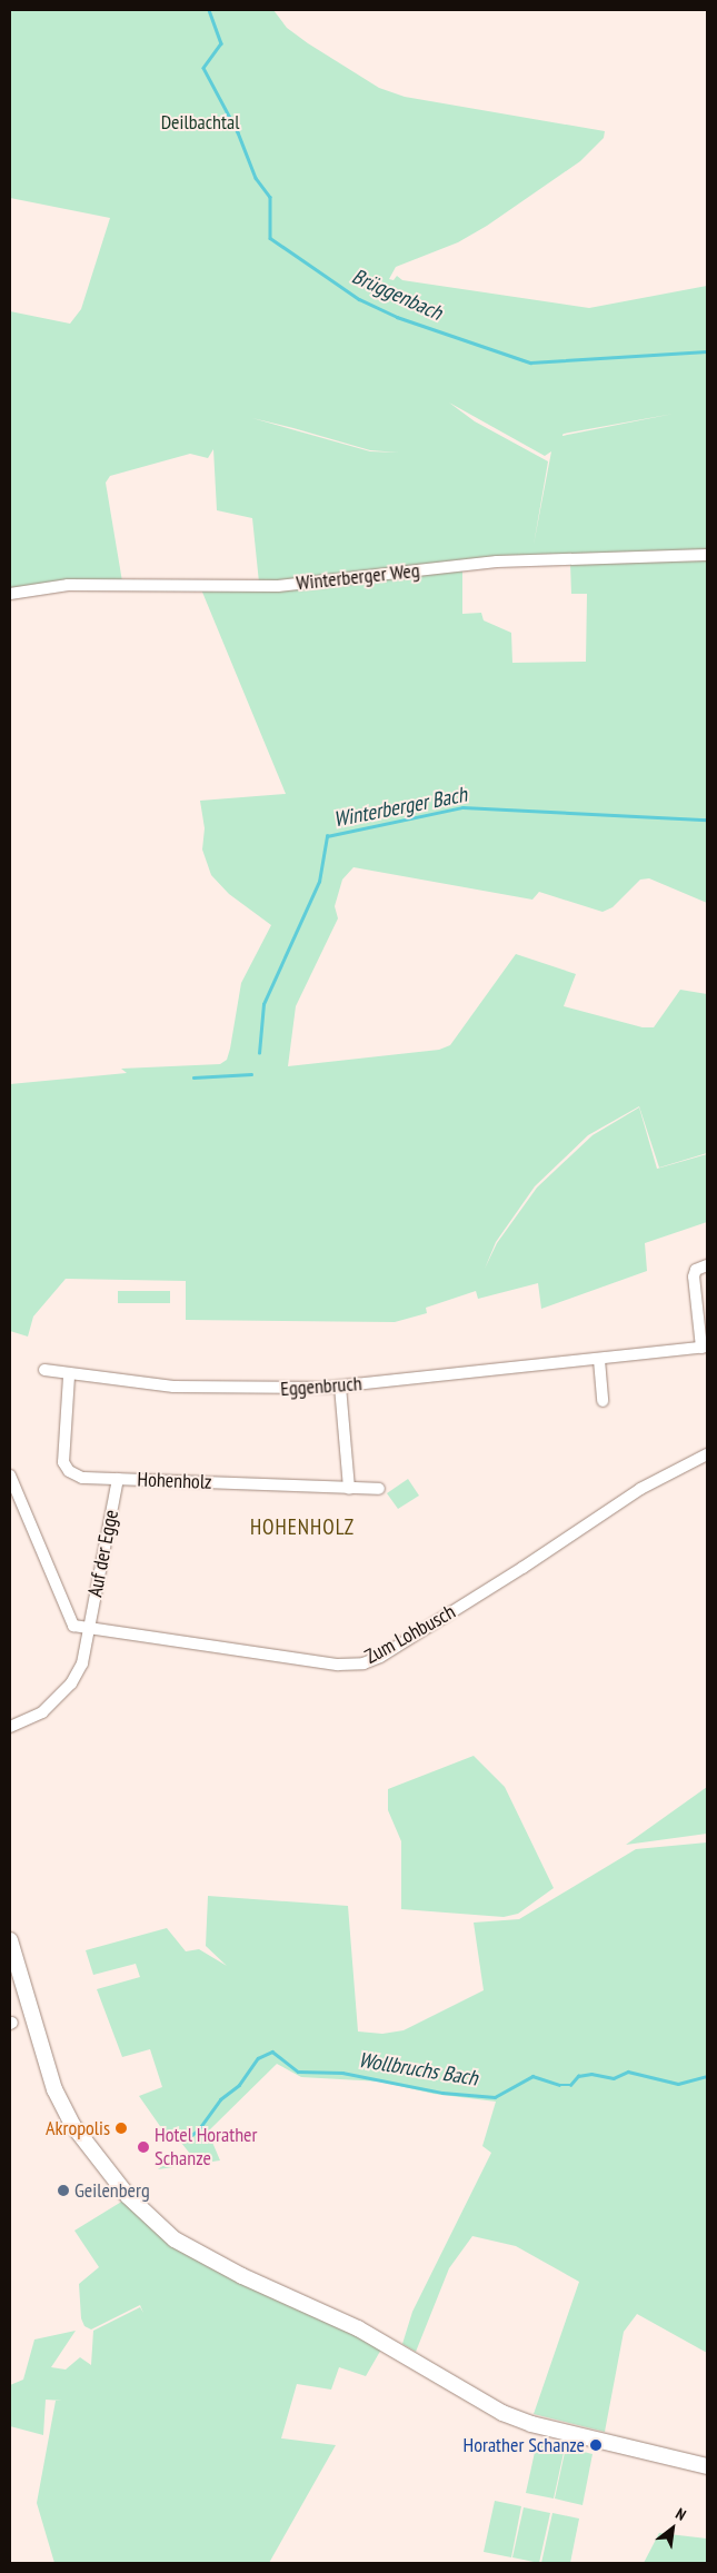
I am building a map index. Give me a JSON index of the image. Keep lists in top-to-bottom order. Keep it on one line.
{"streets":{"street":["Winterberger Weg","Eggenbruch","Hohenholz","Auf der Egge","Zum Lohbusch"]},"crossings":[["Eggenbruch","Hohenholz"],["Hohenholz","Auf der Egge"],["Auf der Egge","Zum Lohbusch"]],"districts":["HOHENHOLZ"],"water":["Brüggenbach","Winterberger Bach","Wollbruchs Bach"],"parks":["Deilbachtal"],"places":["Akropolis","Hotel Horather Schanze","Geilenberg","Horather Schanze"],"north":"top right"}
